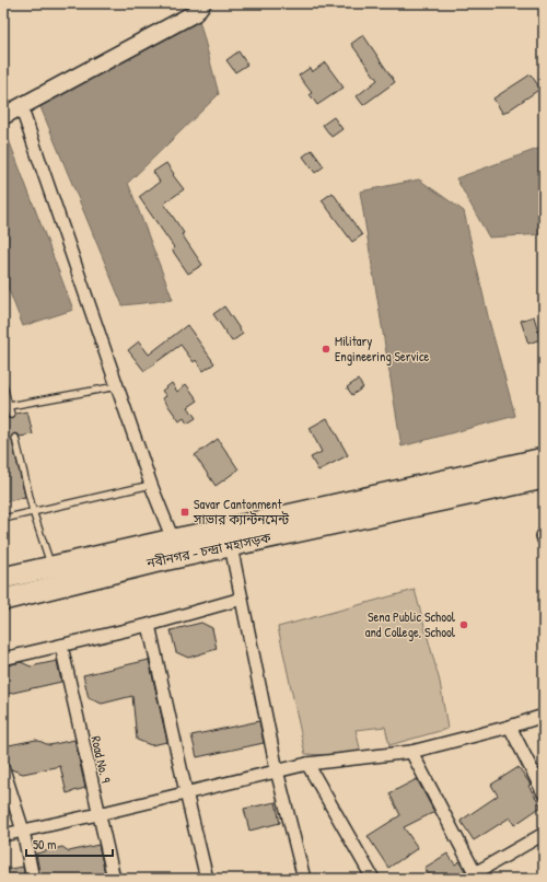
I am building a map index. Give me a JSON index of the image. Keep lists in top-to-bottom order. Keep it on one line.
{"streets":{"highway":["নবীনগর - চন্দ্রা মহাসড়ক"],"street":["Road No. 9"]},"places":{"other":["Military Engineering Service","Sena Public School and College, School"],"transit":["Savar Cantonment সাভার ক্যান্টনমেন্ট"]},"scale_bar":"50 m"}
